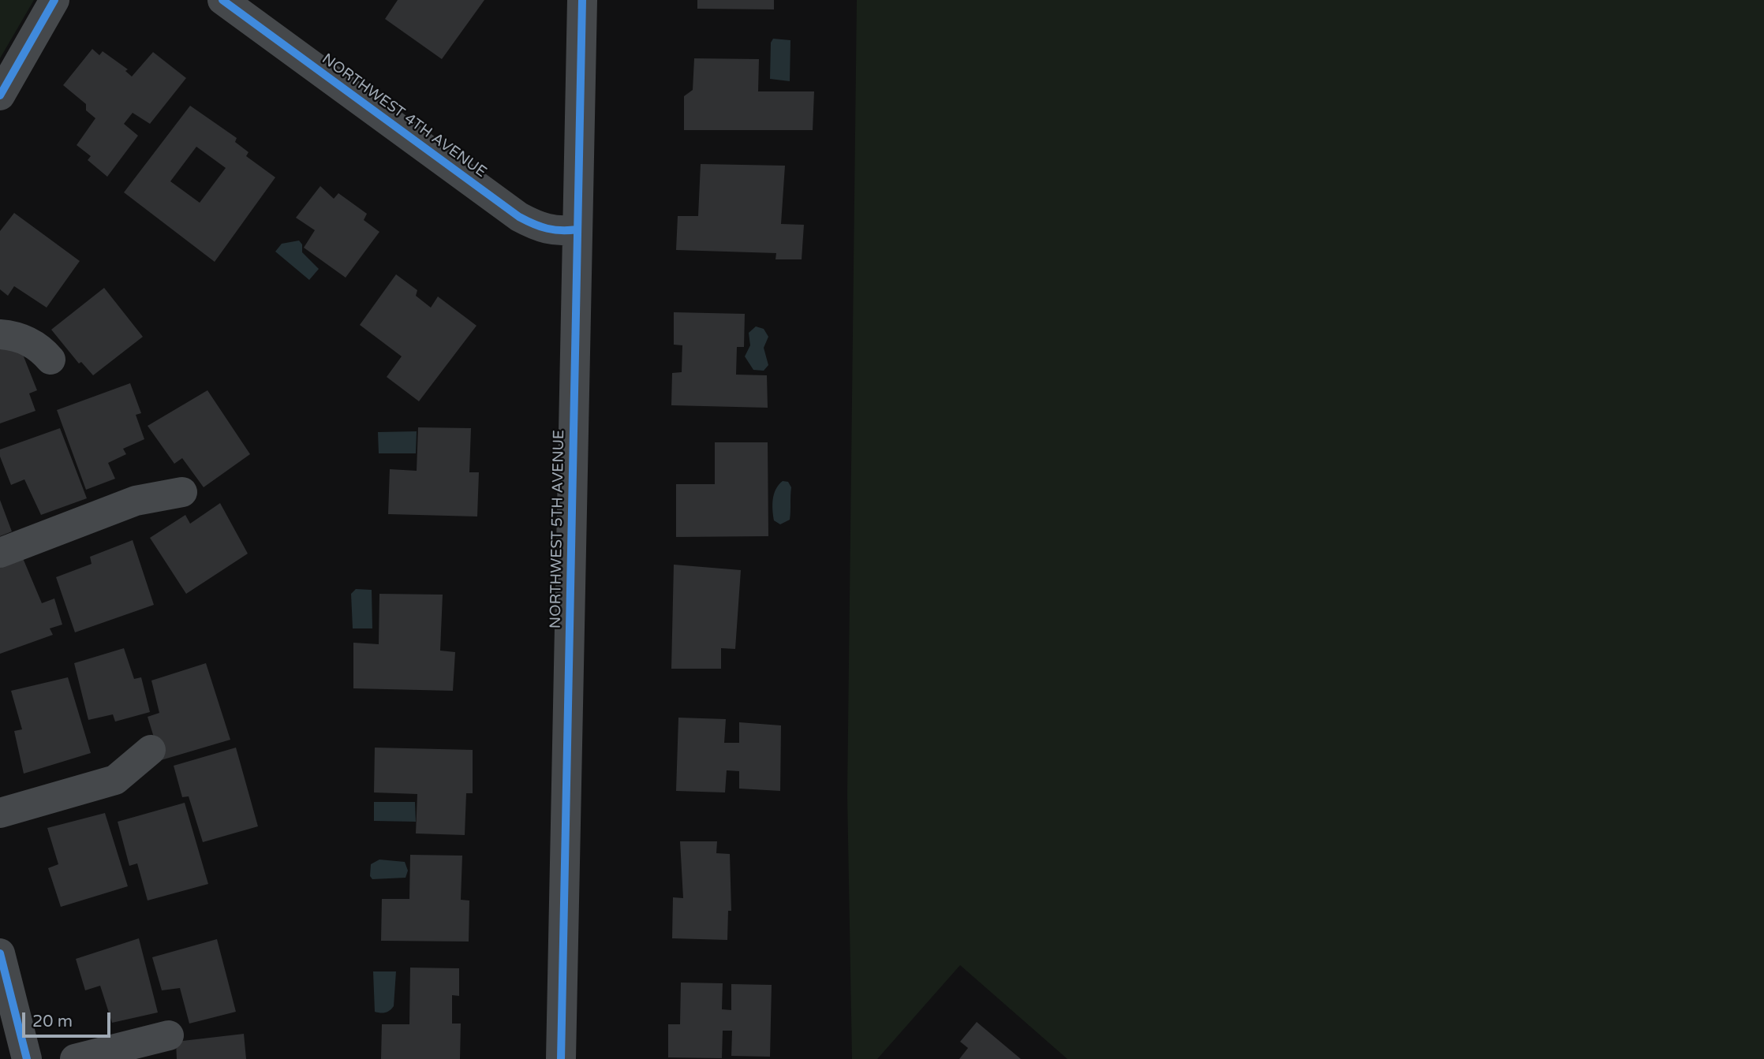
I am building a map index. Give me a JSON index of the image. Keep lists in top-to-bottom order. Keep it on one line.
{"streets":{"street":["NORTHWEST 4TH AVENUE","NORTHWEST 5TH AVENUE"]},"crossings":[["NORTHWEST 4TH AVENUE","NORTHWEST 5TH AVENUE"]],"scale_bar":"20 m"}
